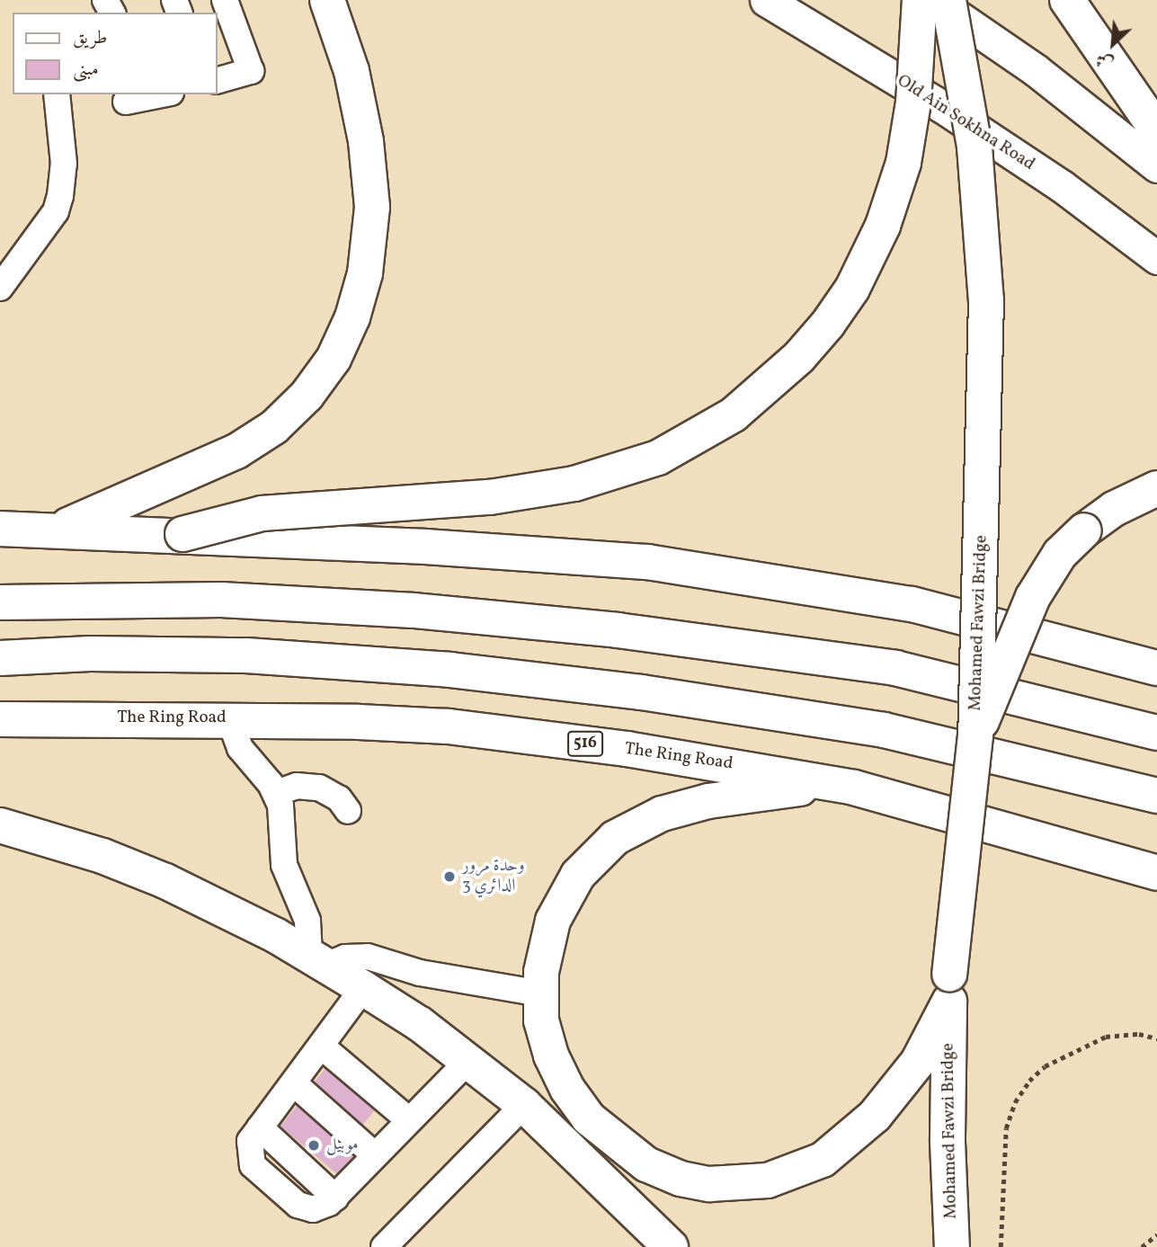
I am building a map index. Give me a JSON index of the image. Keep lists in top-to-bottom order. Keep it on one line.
{"streets":{"highway":["Mohamed Fawzi Bridge","The Ring Road","516"],"main road":["Old Ain Sokhna Road"]},"places":["وحدة مرور الدائري 3","موبيل"],"legend":["طريق","مبنى"],"north":"bottom left"}
